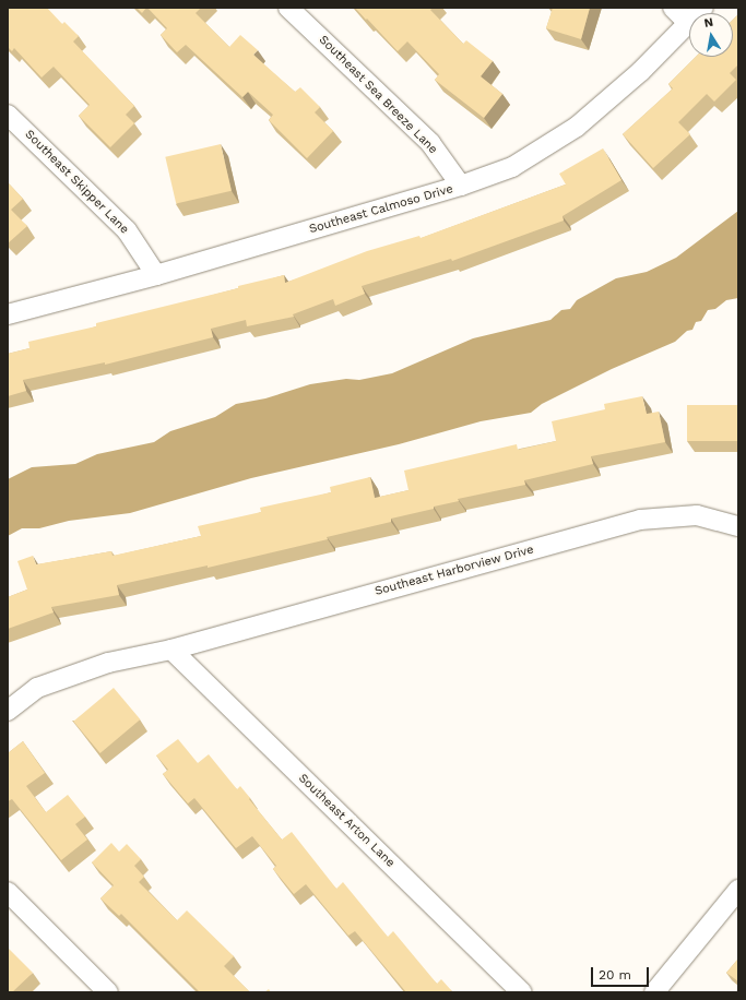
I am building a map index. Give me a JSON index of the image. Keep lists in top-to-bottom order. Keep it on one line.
{"streets":{"street":["Southeast Sea Breeze Lane","Southeast Skipper Lane","Southeast Calmoso Drive","Southeast Harborview Drive","Southeast Arton Lane"]},"crossings":[["Southeast Sea Breeze Lane","Southeast Calmoso Drive"],["Southeast Skipper Lane","Southeast Calmoso Drive"],["Southeast Harborview Drive","Southeast Arton Lane"]],"scale_bar":"20 m","north":"top"}
